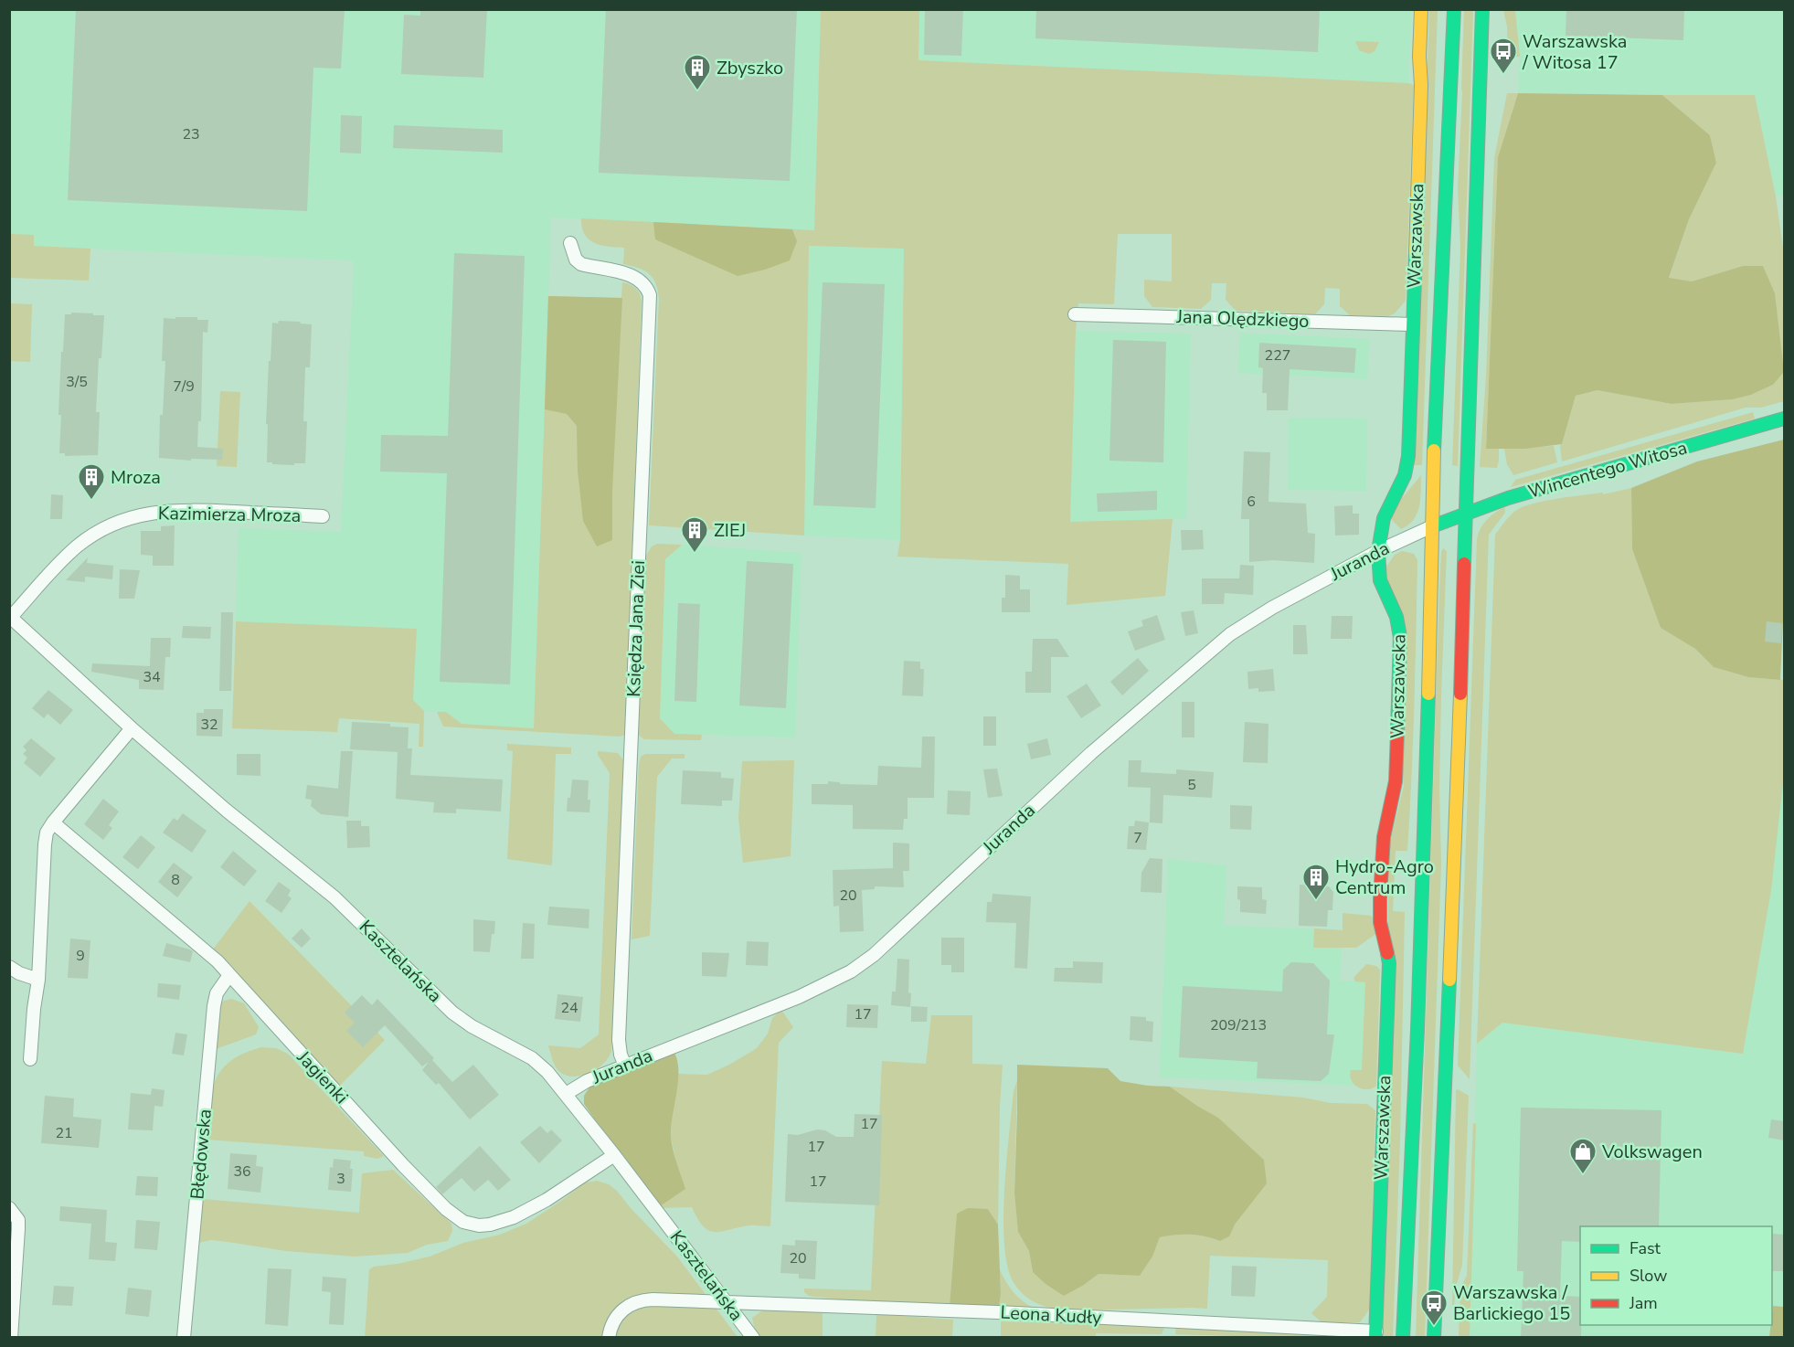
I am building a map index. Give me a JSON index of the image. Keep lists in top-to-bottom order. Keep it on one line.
{"streets":{"main road":["Warszawska","Wincentego Witosa"],"street":["Jana Olędzkiego","Kazimierza Mroza","Juranda","Księdza Jana Ziei","Kasztelańska","Jagienki","Błędowska","Leona Kudły"]},"crossings":[["Warszawska","Jana Olędzkiego"],["Warszawska","Wincentego Witosa"],["Warszawska","Juranda"],["Warszawska","Leona Kudły"],["Wincentego Witosa","Juranda"],["Kazimierza Mroza","Kasztelańska"],["Juranda","Księdza Jana Ziei"],["Juranda","Kasztelańska"],["Kasztelańska","Jagienki"],["Kasztelańska","Leona Kudły"],["Jagienki","Błędowska"]],"places":{"bus stop":["Warszawska / Witosa 17","Warszawska / Barlickiego 15"],"building":["Zbyszko","Mroza","ZIEJ","Hydro-Agro Centrum"],"shop":["Volkswagen"]},"house_numbers":["23","227","3/5","7/9","6","34","32","5","7","8","20","9","24","17","209/213","17","21","17","36","3","17","20"],"legend":["Fast","Slow","Jam"]}
